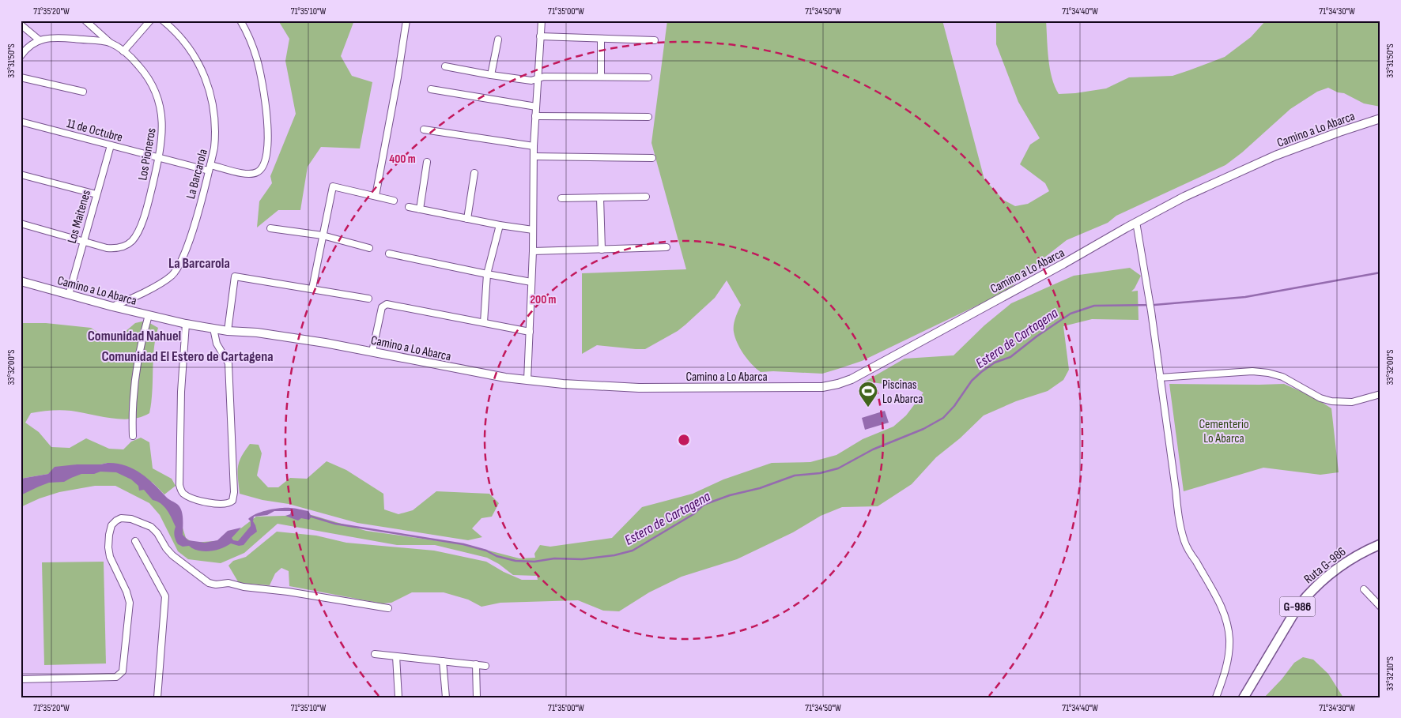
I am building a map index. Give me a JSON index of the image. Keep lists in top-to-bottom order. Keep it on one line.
{"streets":{"main road":["Camino a Lo Abarca","Ruta G-986","G-986"],"street":["11 de Octubre","Los Pioneros","La Barcarola","Los Maitenes"]},"crossings":[["Camino a Lo Abarca","La Barcarola"],["Camino a Lo Abarca","Los Maitenes"],["11 de Octubre","Los Pioneros"],["11 de Octubre","La Barcarola"],["11 de Octubre","Los Maitenes"],["Los Pioneros","Los Maitenes"]],"districts":["La Barcarola","Comunidad Nahuel","Comunidad El Estero de Cartagena"],"water":["Estero de Cartagena"],"parks":["Cementerio Lo Abarca"],"places":{"sports":["Piscinas Lo Abarca"]},"coordinates":["71°35'20\"W","71°35'10\"W","71°35'00\"W","71°34'50\"W","71°34'40\"W","71°34'30\"W","33°31'50\"S","33°32'00\"S","33°32'10\"S"],"rings":["400 m","200 m"]}
